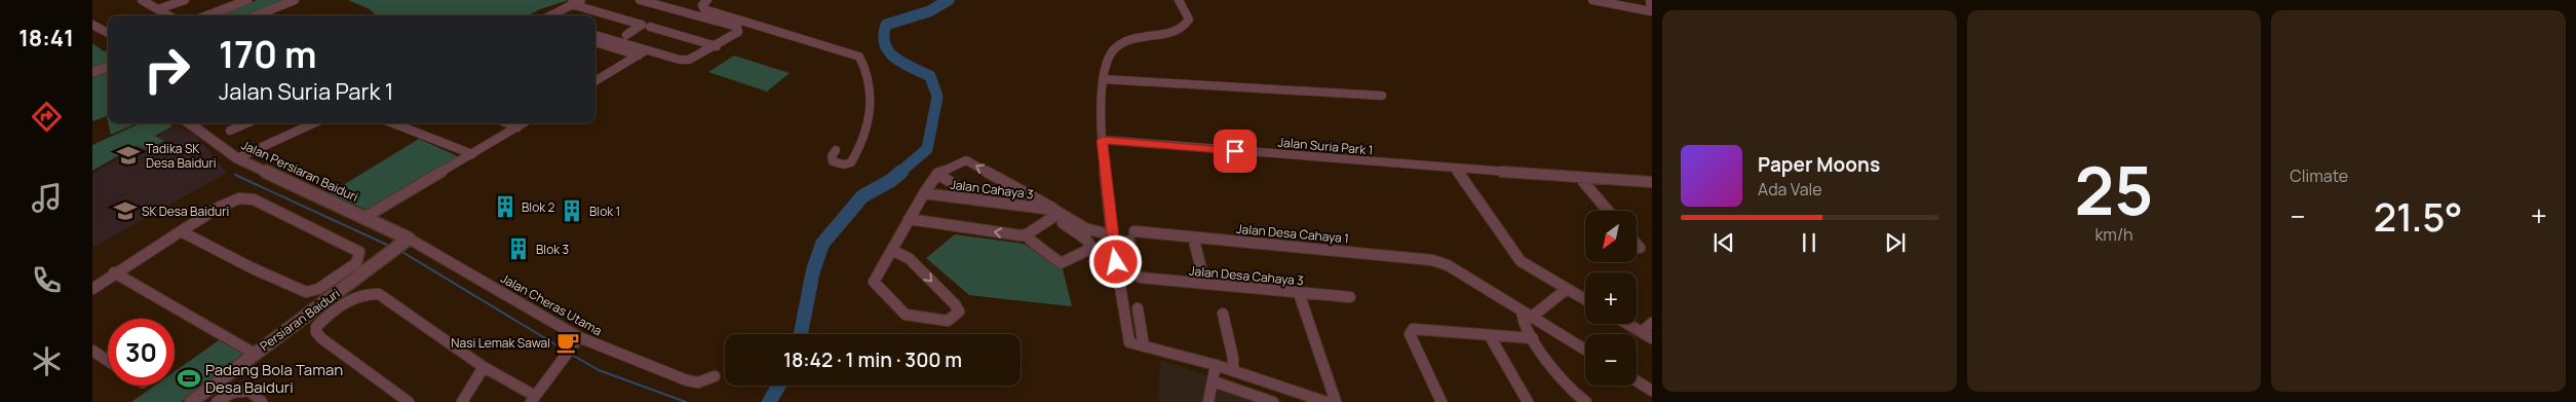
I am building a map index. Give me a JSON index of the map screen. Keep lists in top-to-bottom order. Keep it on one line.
{"streets":{"street":["Jalan Suria Park 1","Jalan Persiaran Baiduri","Jalan Cahaya 3","Jalan Desa Cahaya 1","Jalan Desa Cahaya 3","Jalan Cheras Utama","Persiaran Baiduri"]},"crossings":[["Jalan Persiaran Baiduri","Jalan Cheras Utama"],["Jalan Persiaran Baiduri","Persiaran Baiduri"],["Jalan Desa Cahaya 1","Jalan Desa Cahaya 3"],["Jalan Cheras Utama","Persiaran Baiduri"]],"places":{"school or university":["Tadika SK Desa Baiduri","SK Desa Baiduri"],"building":["Blok 2","Blok 1","Blok 3"],"cafe":["Nasi Lemak Sawal"],"sports":["Padang Bola Taman Desa Baiduri"]},"north":"bottom left","page":{"tabs":"18:41","tile":[["25","km/h"],"Climate"],"turn":["170 m","Jalan Suria Park 1"],"song":["Paper Moons","Ada Vale"],"heat":["−","21.5°","+"],"map_buttons":["+","−"],"limit":"30","trip":"18:42 · 1 min · 300 m"}}
